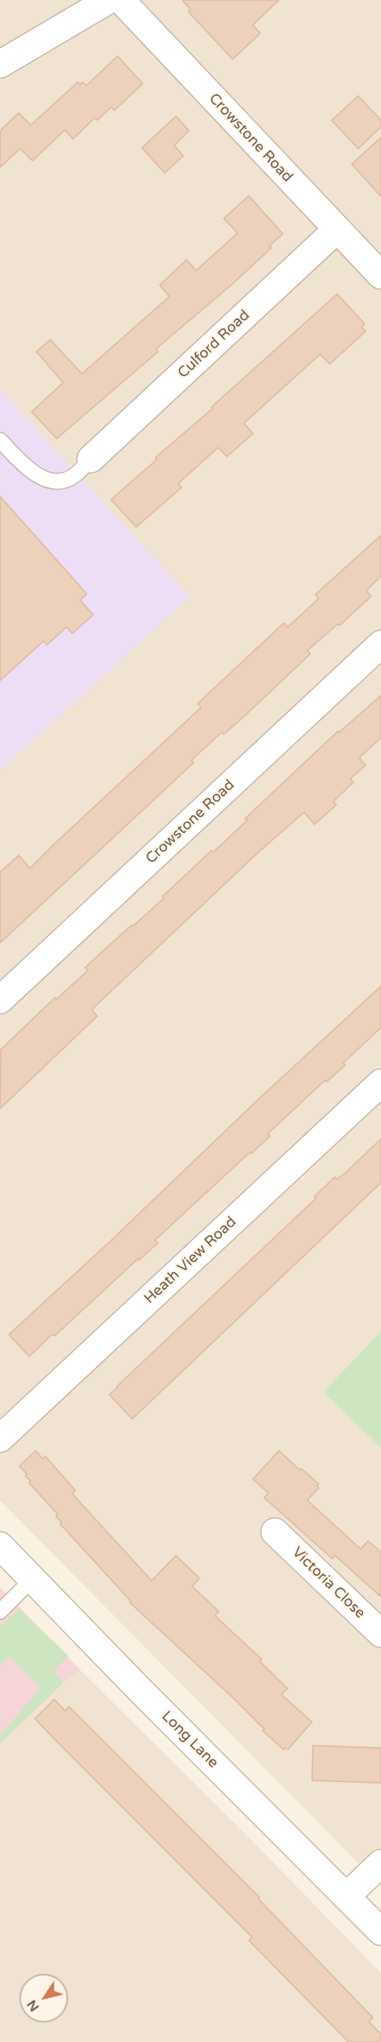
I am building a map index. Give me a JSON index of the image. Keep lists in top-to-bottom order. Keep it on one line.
{"streets":{"street":["Crowstone Road","Culford Road","Heath View Road","Victoria Close","Long Lane"]},"crossings":[["Crowstone Road","Culford Road"]],"north":"bottom left"}
